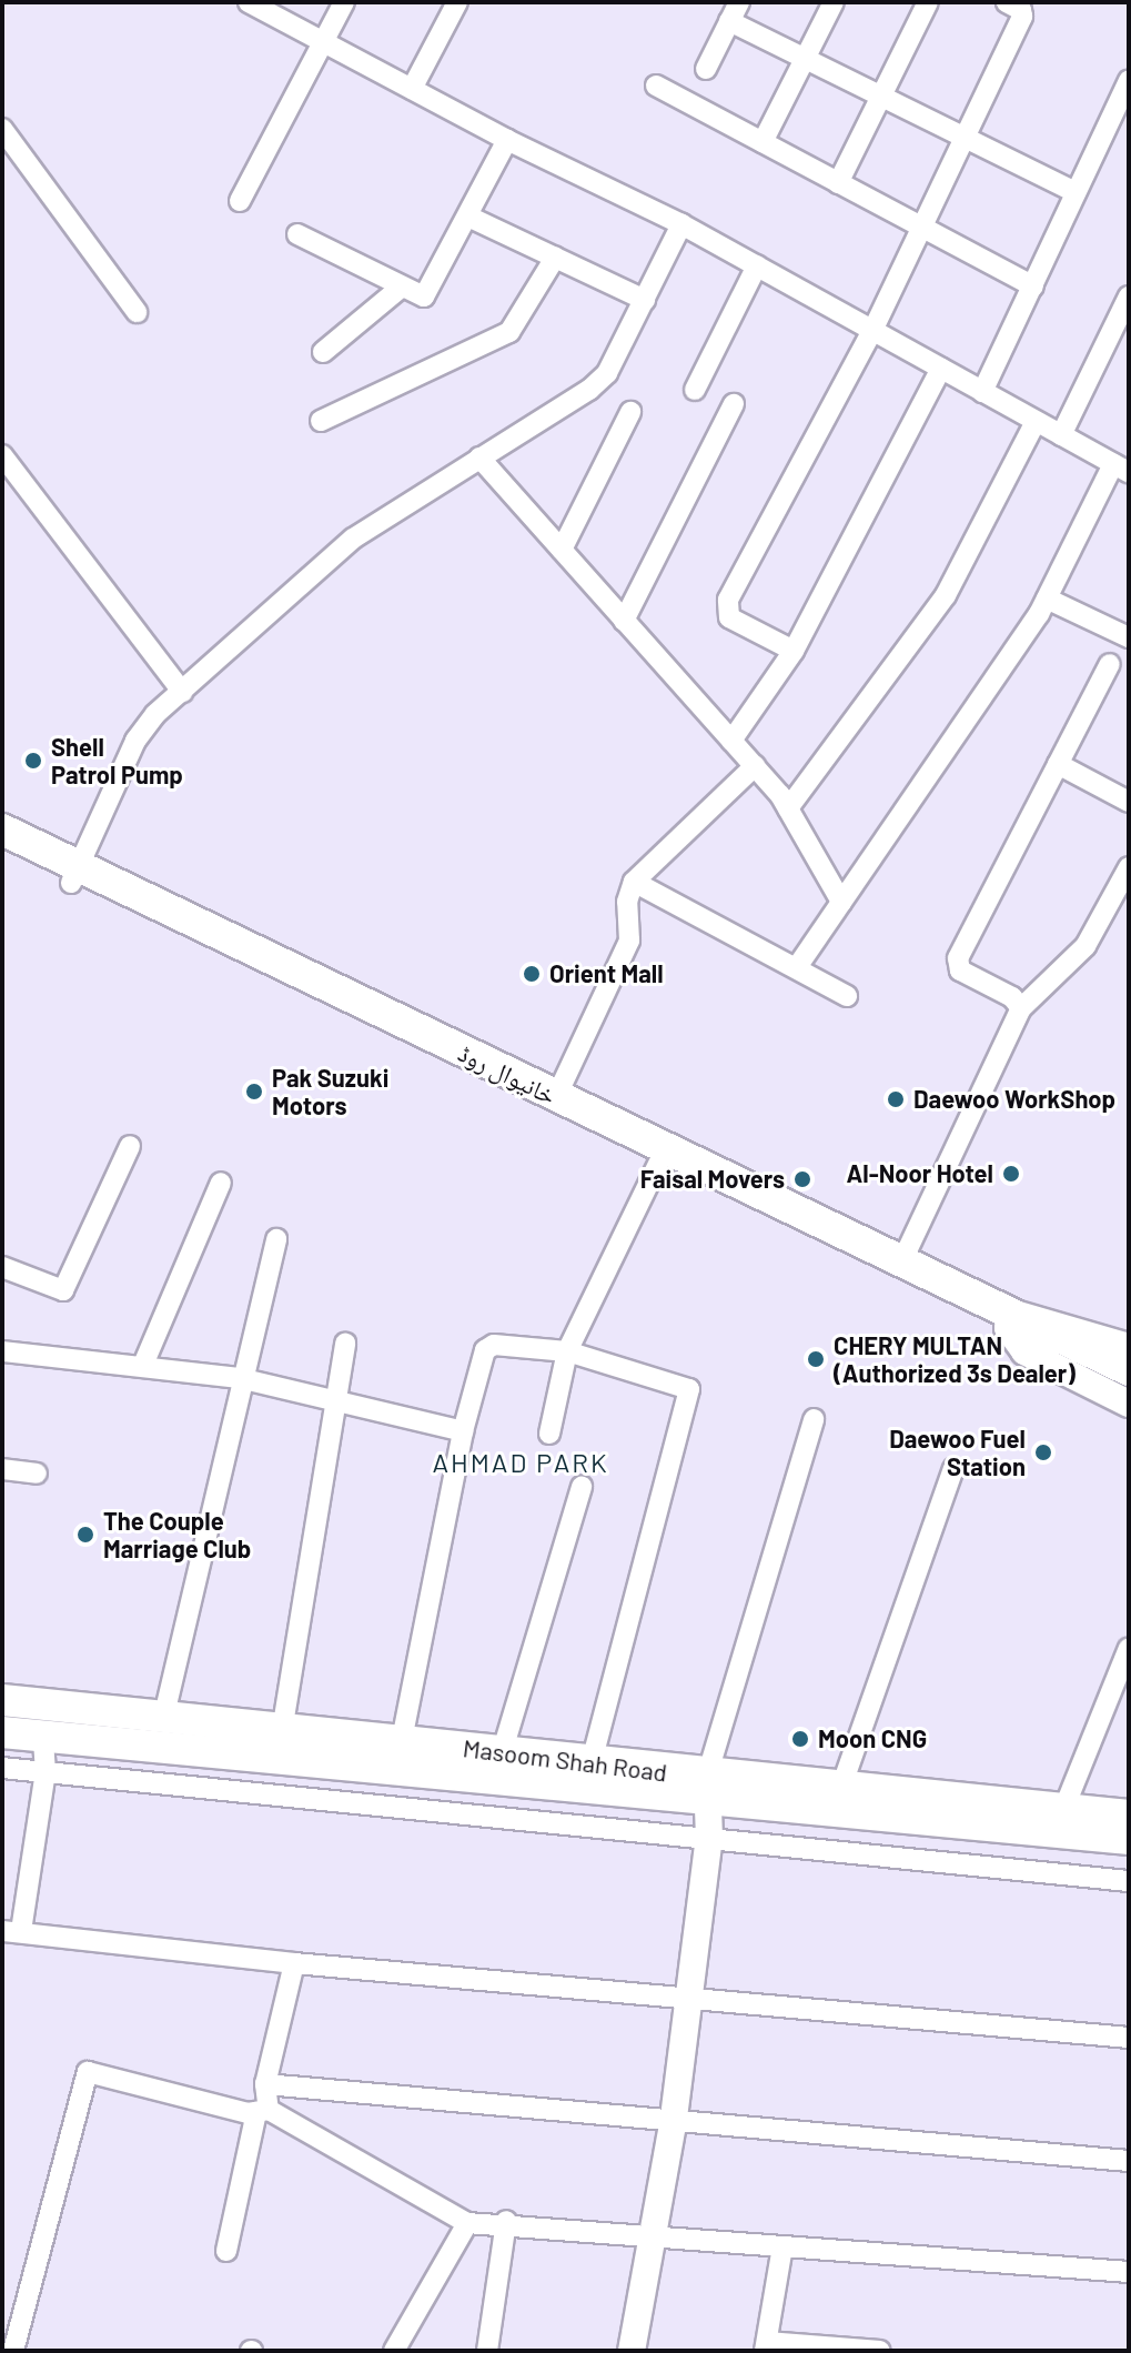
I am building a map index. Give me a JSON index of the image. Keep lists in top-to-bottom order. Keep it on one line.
{"streets":{"main road":["خانیوال روڈ","Masoom Shah Road"]},"districts":["AHMAD PARK"],"places":["Shell Patrol Pump","Orient Mall","Pak Suzuki Motors","Daewoo WorkShop","Al-Noor Hotel","Faisal Movers","CHERY MULTAN (Authorized 3s Dealer)","Daewoo Fuel Station","The Couple Marriage Club","Moon CNG"]}
